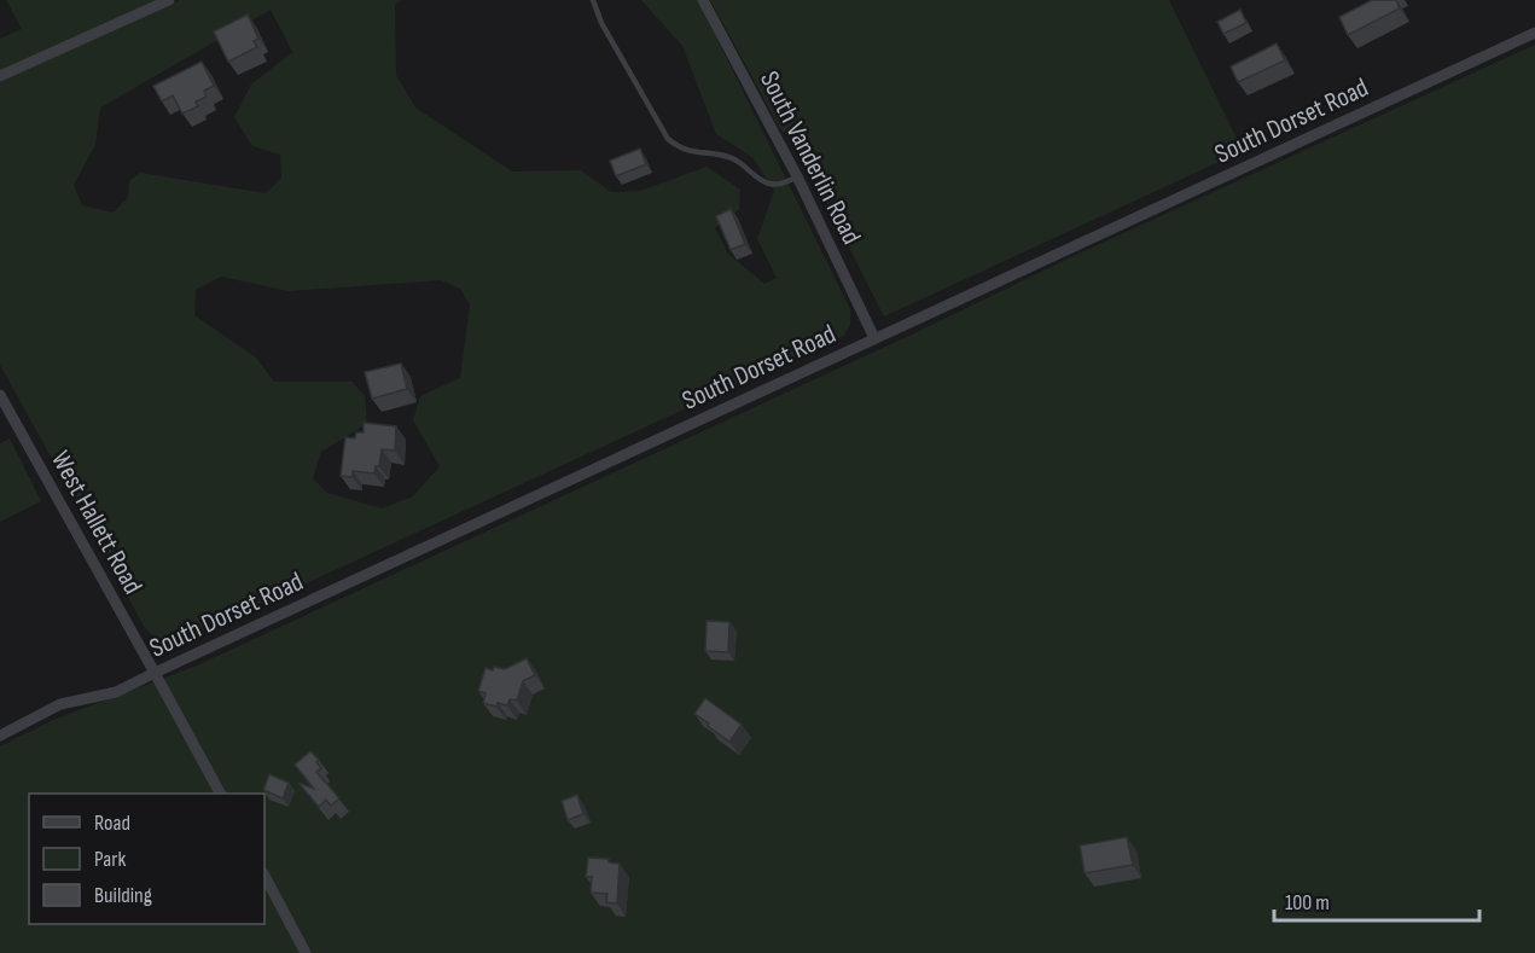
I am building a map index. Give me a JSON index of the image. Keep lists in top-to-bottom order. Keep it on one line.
{"streets":{"street":["South Dorset Road","South Vanderlin Road","West Hallett Road"]},"crossings":[["South Dorset Road","South Vanderlin Road"],["South Dorset Road","West Hallett Road"]],"legend":["Road","Park","Building"],"scale_bar":"100 m"}
